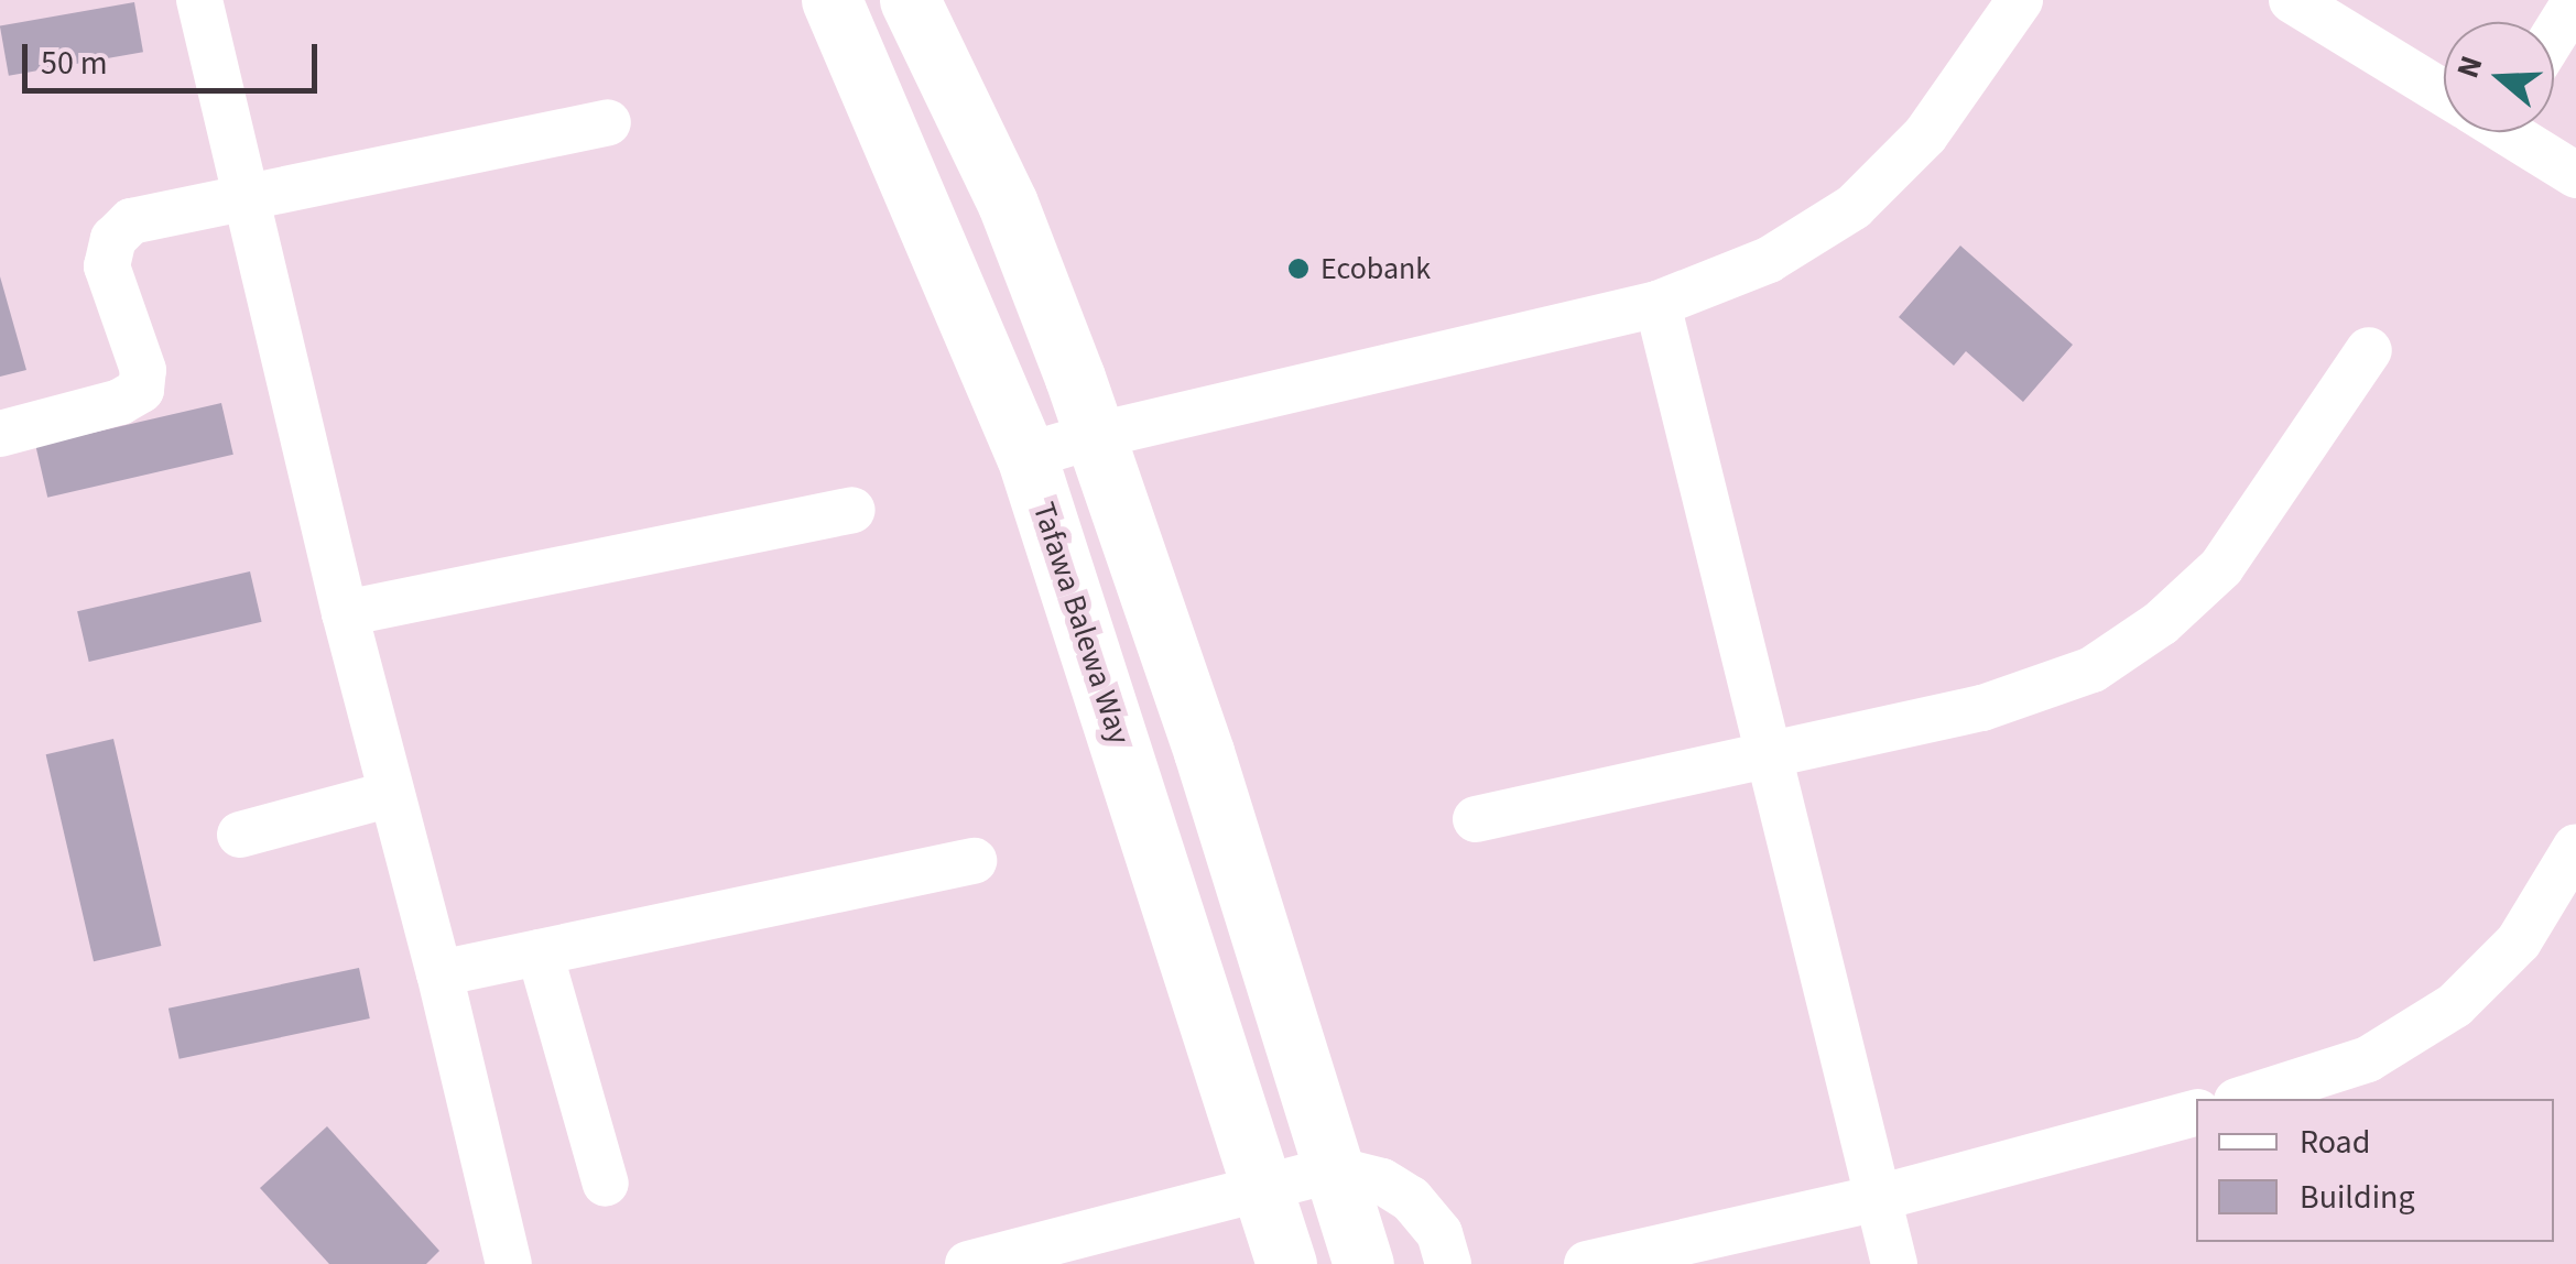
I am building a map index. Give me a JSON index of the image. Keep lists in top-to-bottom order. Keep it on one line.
{"streets":{"main road":["Tafawa Balewa Way"]},"places":["Ecobank"],"legend":["Road","Building"],"scale_bar":"50 m","north":"left"}
